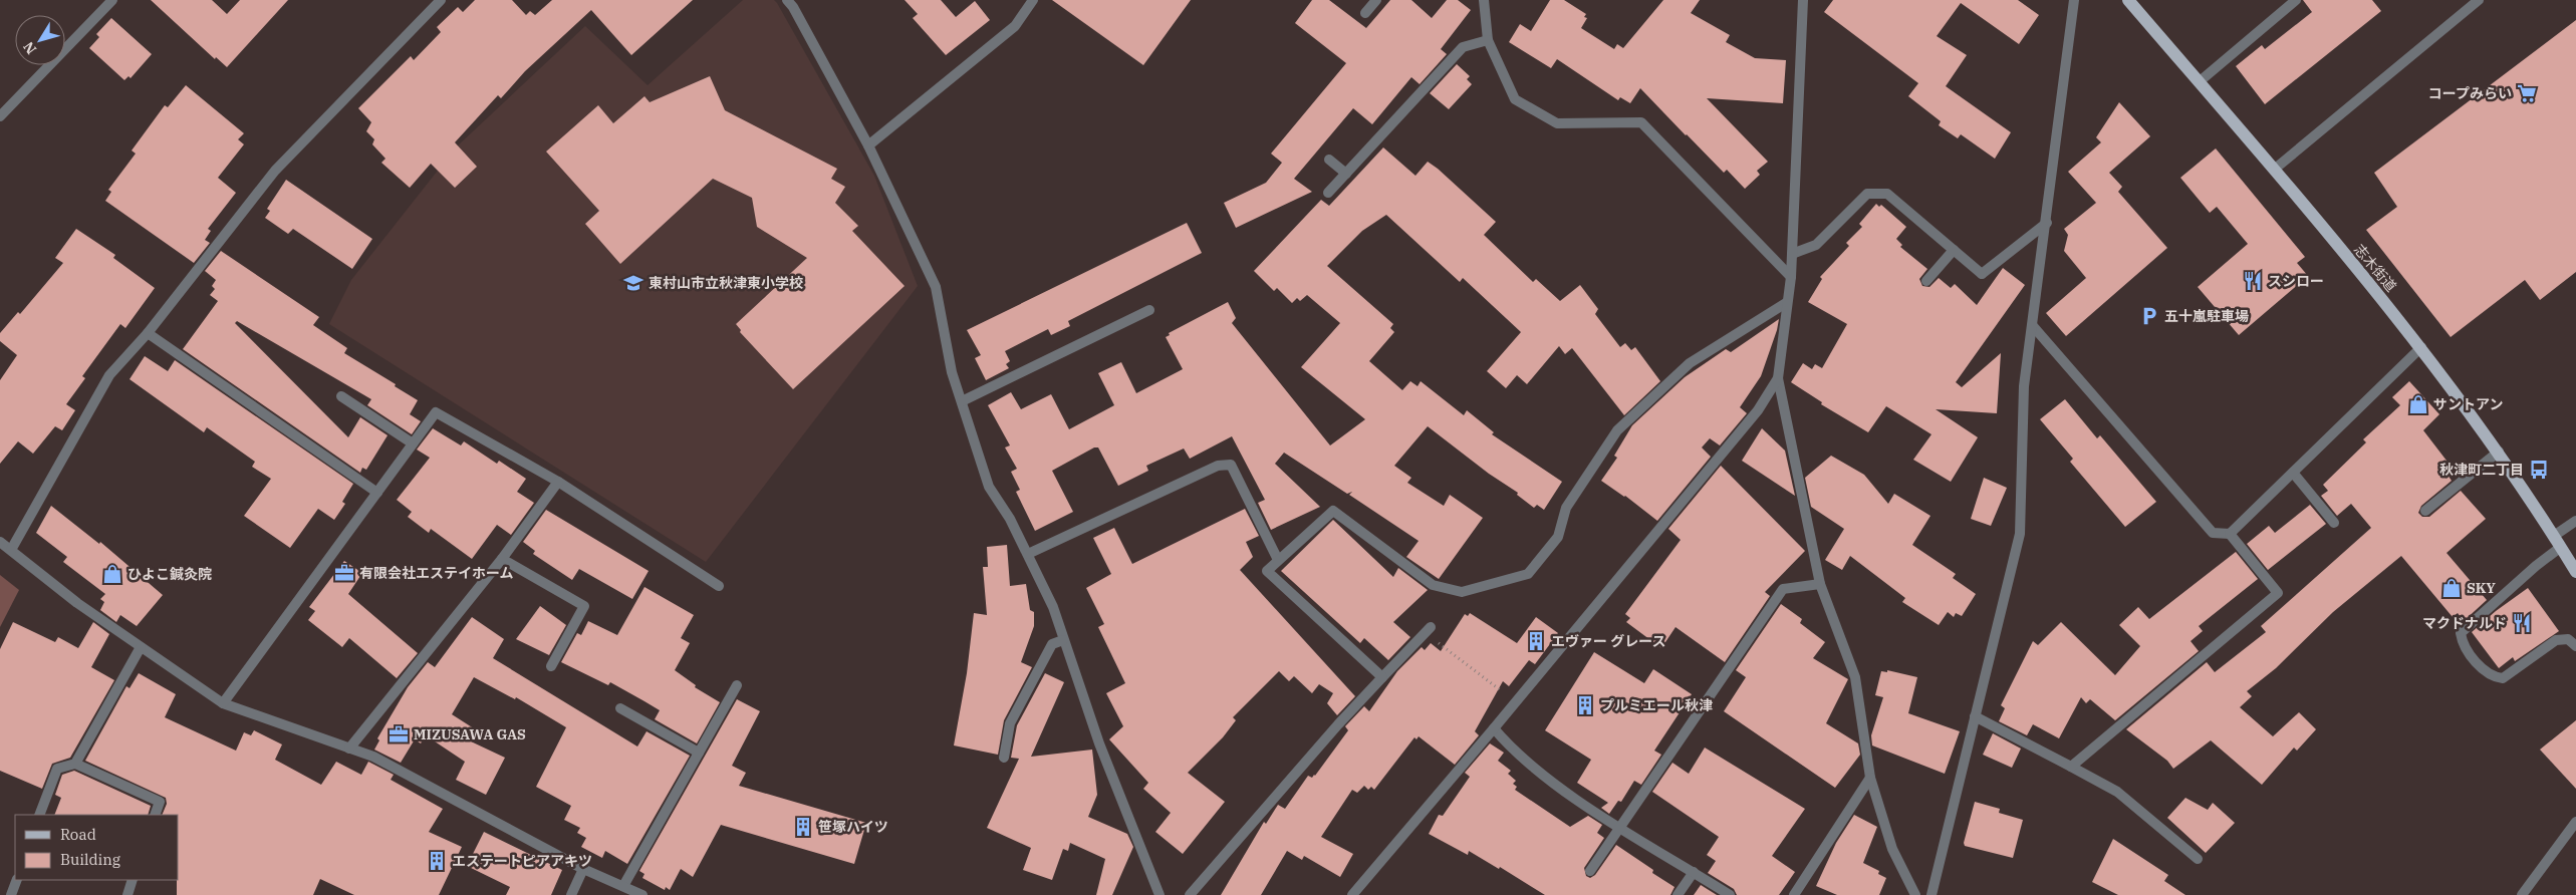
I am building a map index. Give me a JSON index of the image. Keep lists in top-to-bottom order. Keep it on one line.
{"streets":{"main road":["志木街道"]},"places":{"supermarket":["コープみらい"],"restaurant":["スシロー","マクドナルド"],"school or university":["東村山市立秋津東小学校"],"parking":["五十嵐駐車場"],"shop":["サントアン","ひよこ鍼灸院","SKY"],"bus stop":["秋津町二丁目"],"office":["有限会社エステイホーム","MIZUSAWA GAS"],"building":["エヴァー グレース","プルミエール秋津","笹塚ハイツ","エステートピアアキツ"]},"legend":["Road","Building"],"north":"bottom left"}
